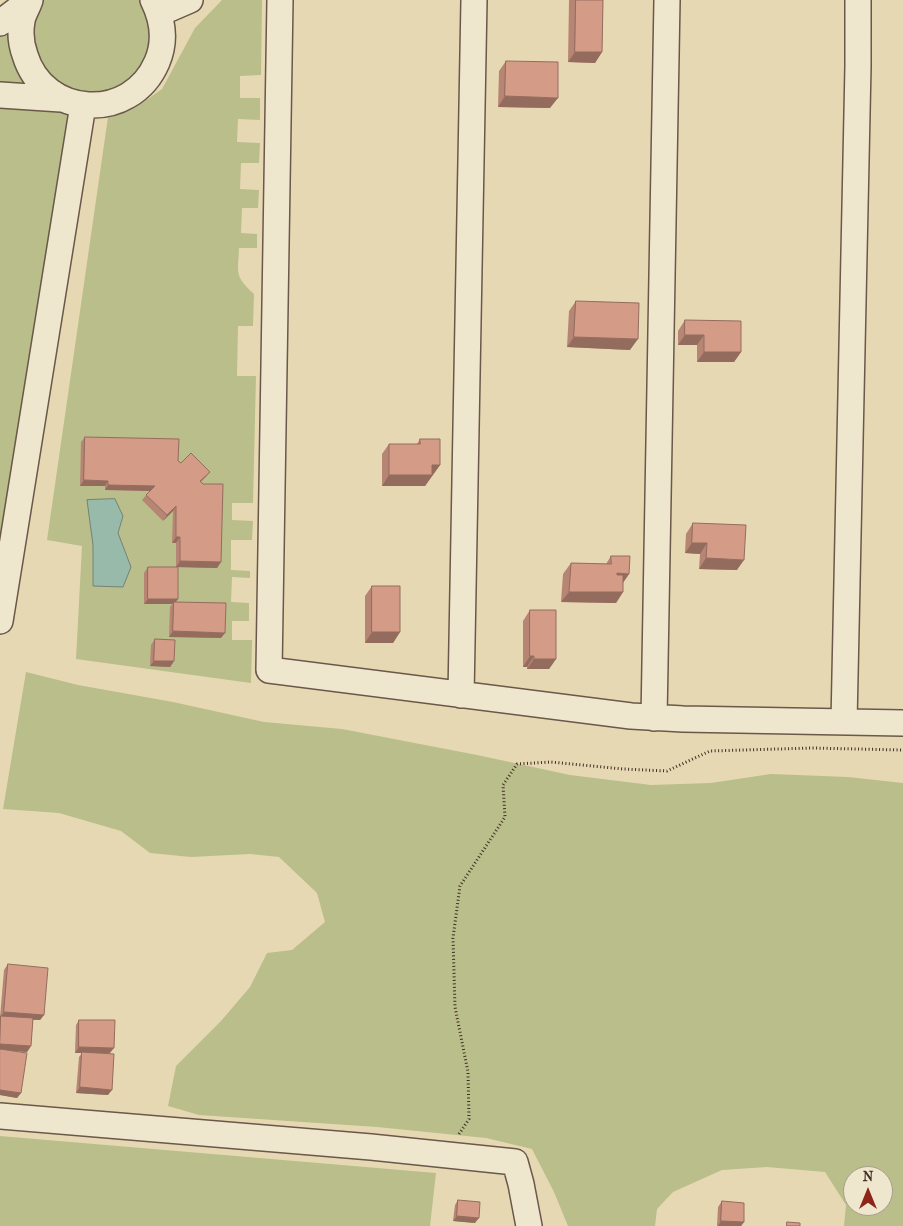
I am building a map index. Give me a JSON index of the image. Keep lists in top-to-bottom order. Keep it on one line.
{"north":"top"}
